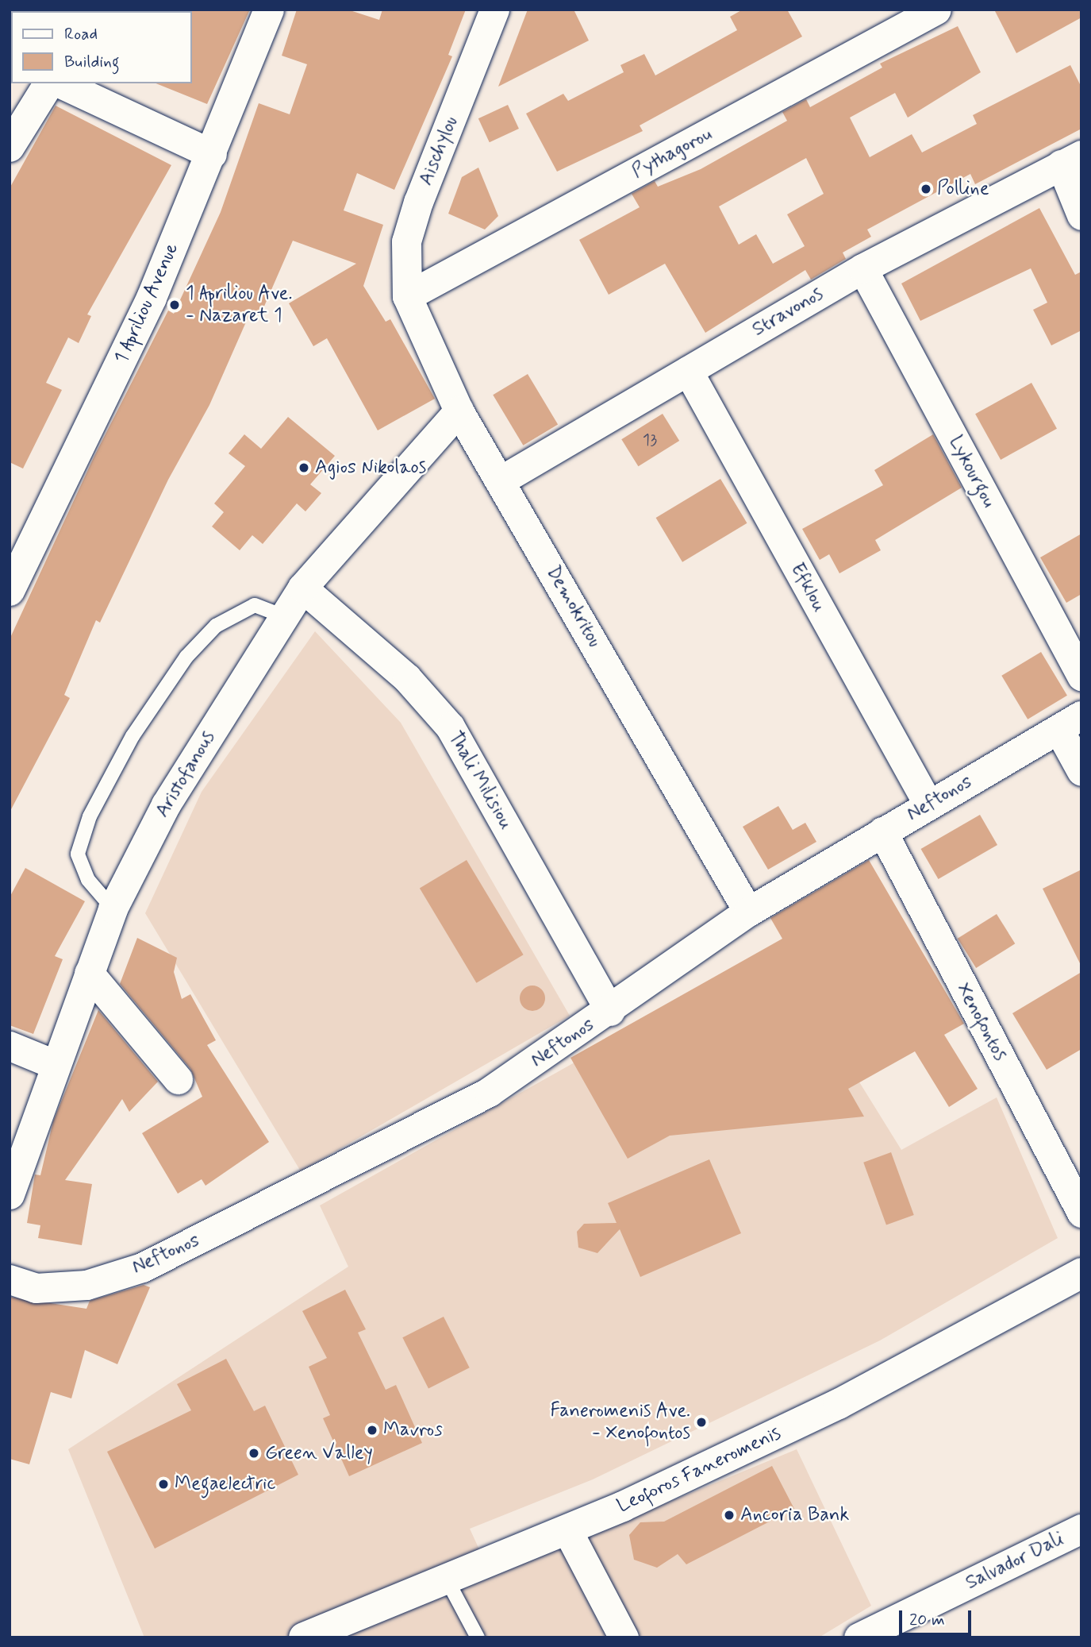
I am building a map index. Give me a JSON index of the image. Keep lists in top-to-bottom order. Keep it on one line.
{"streets":{"main road":["1 Apriliou Avenue","Leoforos Faneromenis"],"street":["Aischylou","Pythagorou","Stravonos","Lykourgou","Efklou","Demokritou","Aristofanous","Thali Milisiou","Neftonos","Xenofontos","Salvador Dali"]},"crossings":[["Aischylou","Pythagorou"],["Aischylou","Demokritou"],["Pythagorou","Demokritou"],["Stravonos","Lykourgou"],["Stravonos","Efklou"],["Stravonos","Demokritou"],["Efklou","Neftonos"],["Demokritou","Aristofanous"],["Demokritou","Neftonos"],["Aristofanous","Thali Milisiou"],["Thali Milisiou","Neftonos"],["Neftonos","Xenofontos"]],"places":["Polline","1 Apriliou Ave. - Nazaret 1","Agios Nikolaos","Faneromenis Ave. - Xenofontos","Mavros","Green Valley","Megaelectric","Ancoria Bank"],"house_numbers":["13"],"legend":["Road","Building"],"scale_bar":"20 m"}
